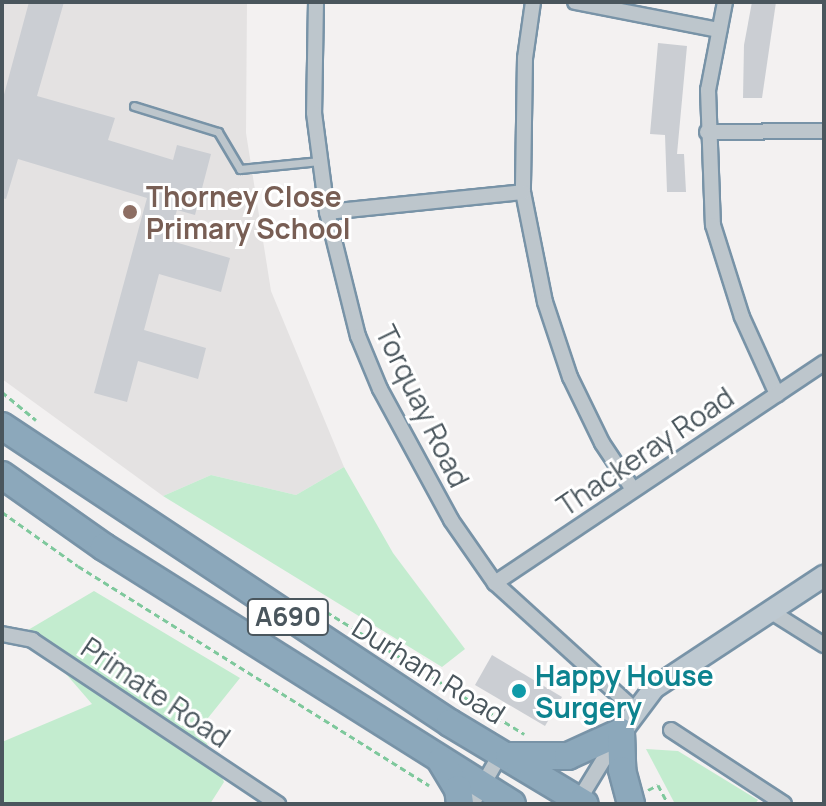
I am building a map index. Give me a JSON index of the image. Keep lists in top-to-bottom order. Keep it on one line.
{"streets":{"highway":["A690","Durham Road"],"street":["Torquay Road","Thackeray Road","Primate Road"]},"crossings":[["Torquay Road","Thackeray Road"]],"places":["Thorney Close Primary School","Happy House Surgery"]}
